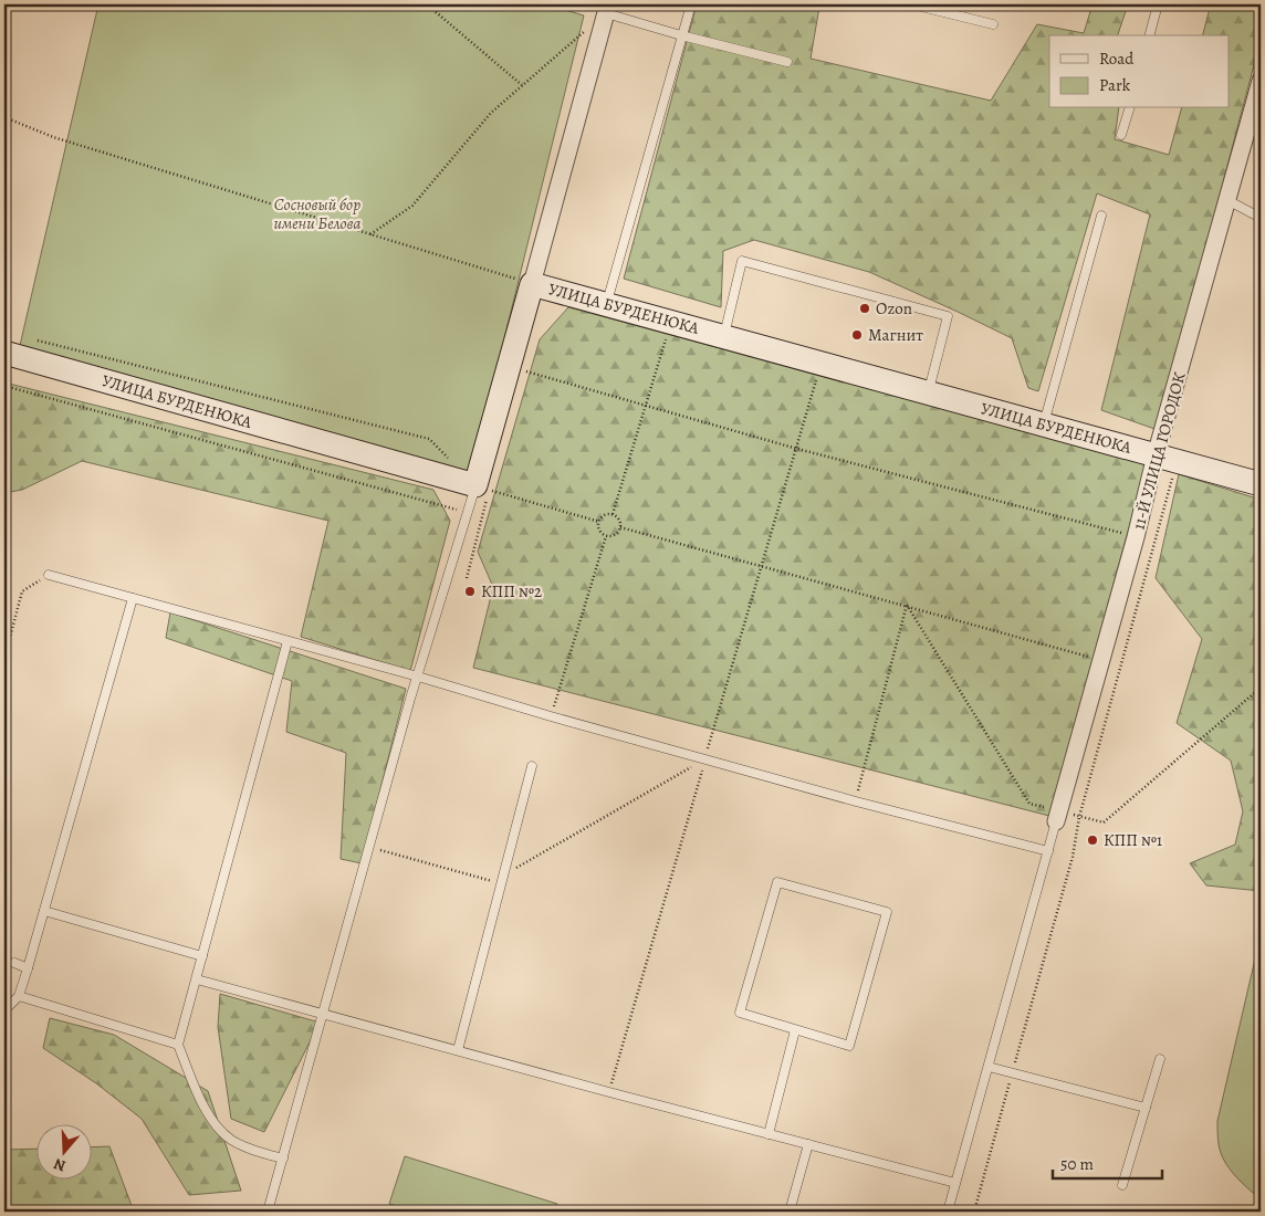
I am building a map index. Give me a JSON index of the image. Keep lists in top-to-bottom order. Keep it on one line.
{"streets":{"street":["УЛИЦА БУРДЕНЮКА","11-Й УЛИЦА ГОРОДОК"]},"crossings":[["УЛИЦА БУРДЕНЮКА","11-Й УЛИЦА ГОРОДОК"]],"parks":["Сосновый бор имени Белова"],"places":["Ozon","Магнит","КПП №2","КПП №1"],"legend":["Road","Park"],"scale_bar":"50 m","north":"bottom"}
